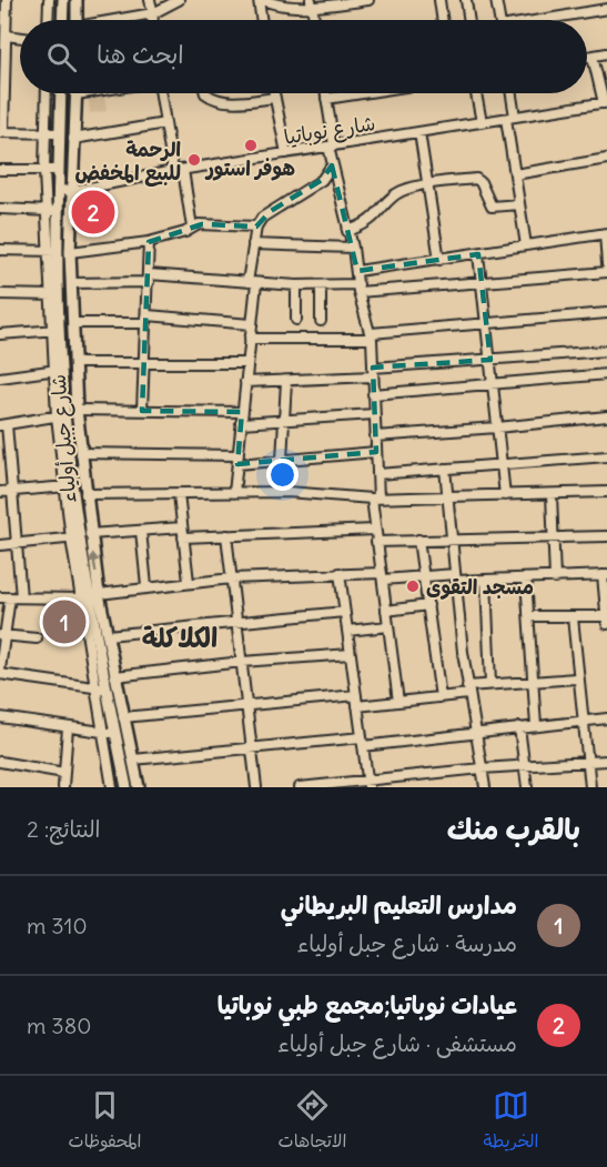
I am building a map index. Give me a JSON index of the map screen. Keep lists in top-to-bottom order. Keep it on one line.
{"streets":{"main road":["شارع جبل أولياء"],"street":["شارع نوباتيا"]},"crossings":[["شارع نوباتيا","شارع جبل أولياء"]],"districts":["الكلاكلة"],"places":["هوفر استور","الرحمة للبيع المخفض","مسجد التقوى"],"page":{"search":"ابحث هنا","pins":["2","1"],"heading":["بالقرب منك","النتائج: 2"],"list":[{"mark":"1","name":"مدارس التعليم البريطاني","note":"مدرسة · شارع جبل أولياء","value":"310 m"},{"mark":"2","name":"عيادات نوباتيا;مجمع طبي نوباتيا","note":"مستشفى · شارع جبل أولياء","value":"380 m"}],"nav":["الخريطة","الاتجاهات","المحفوظات"]}}
